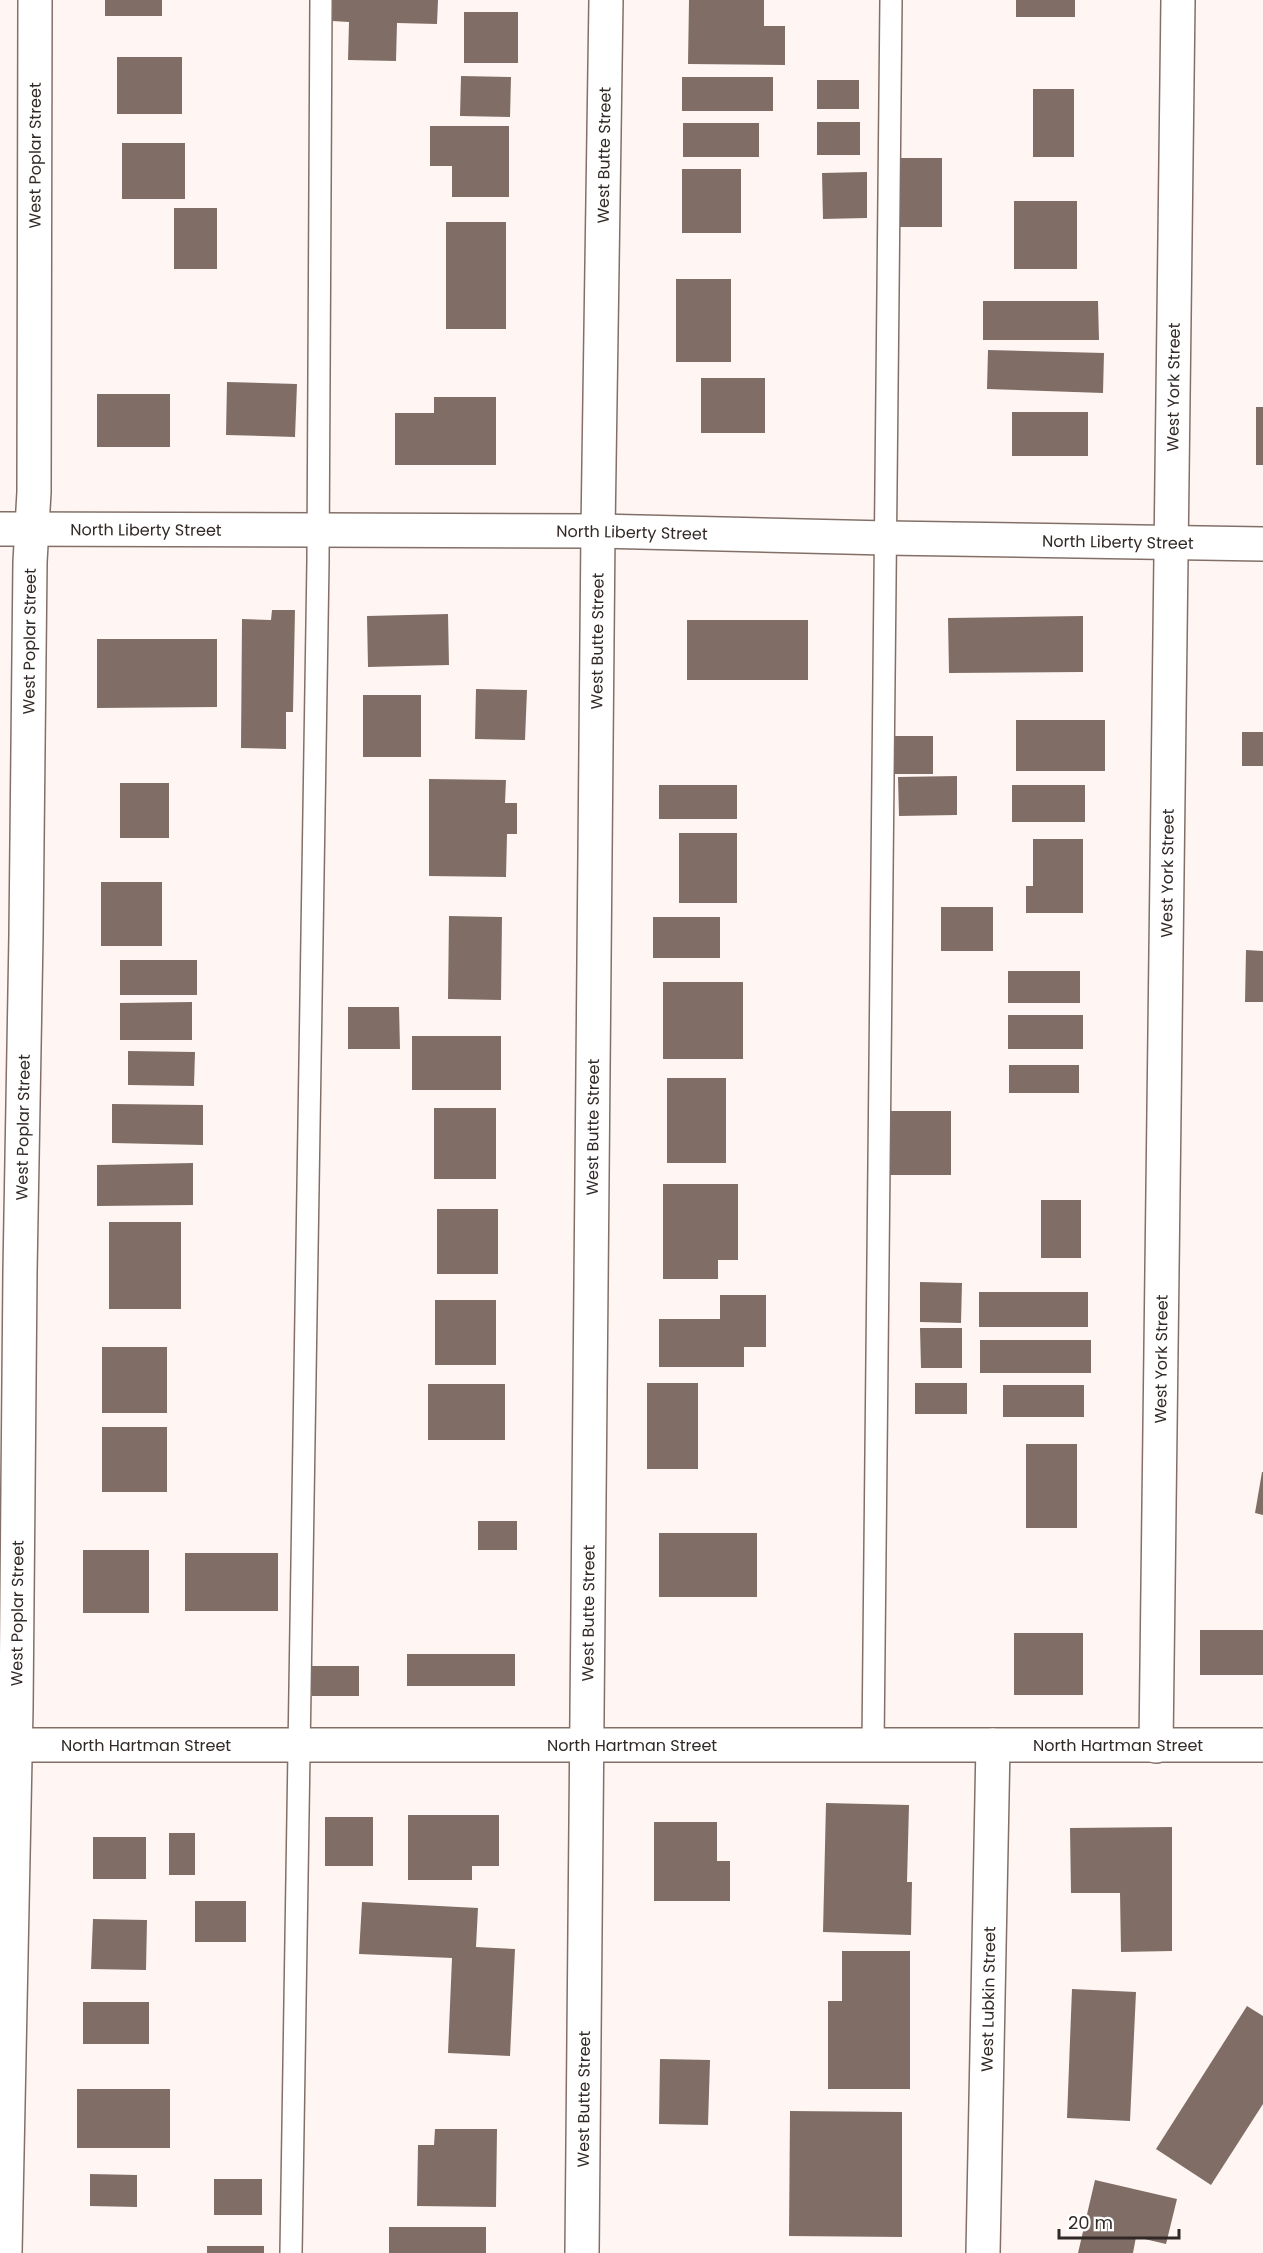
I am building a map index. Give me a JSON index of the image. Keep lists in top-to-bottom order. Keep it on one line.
{"streets":{"street":["West Poplar Street","West Butte Street","West York Street","North Liberty Street","North Hartman Street","West Lubkin Street"]},"crossings":[["West Poplar Street","North Liberty Street"],["West Poplar Street","North Hartman Street"],["West Butte Street","North Liberty Street"],["West Butte Street","North Hartman Street"],["West York Street","North Liberty Street"],["West York Street","North Hartman Street"],["North Hartman Street","West Lubkin Street"]],"scale_bar":"20 m"}
